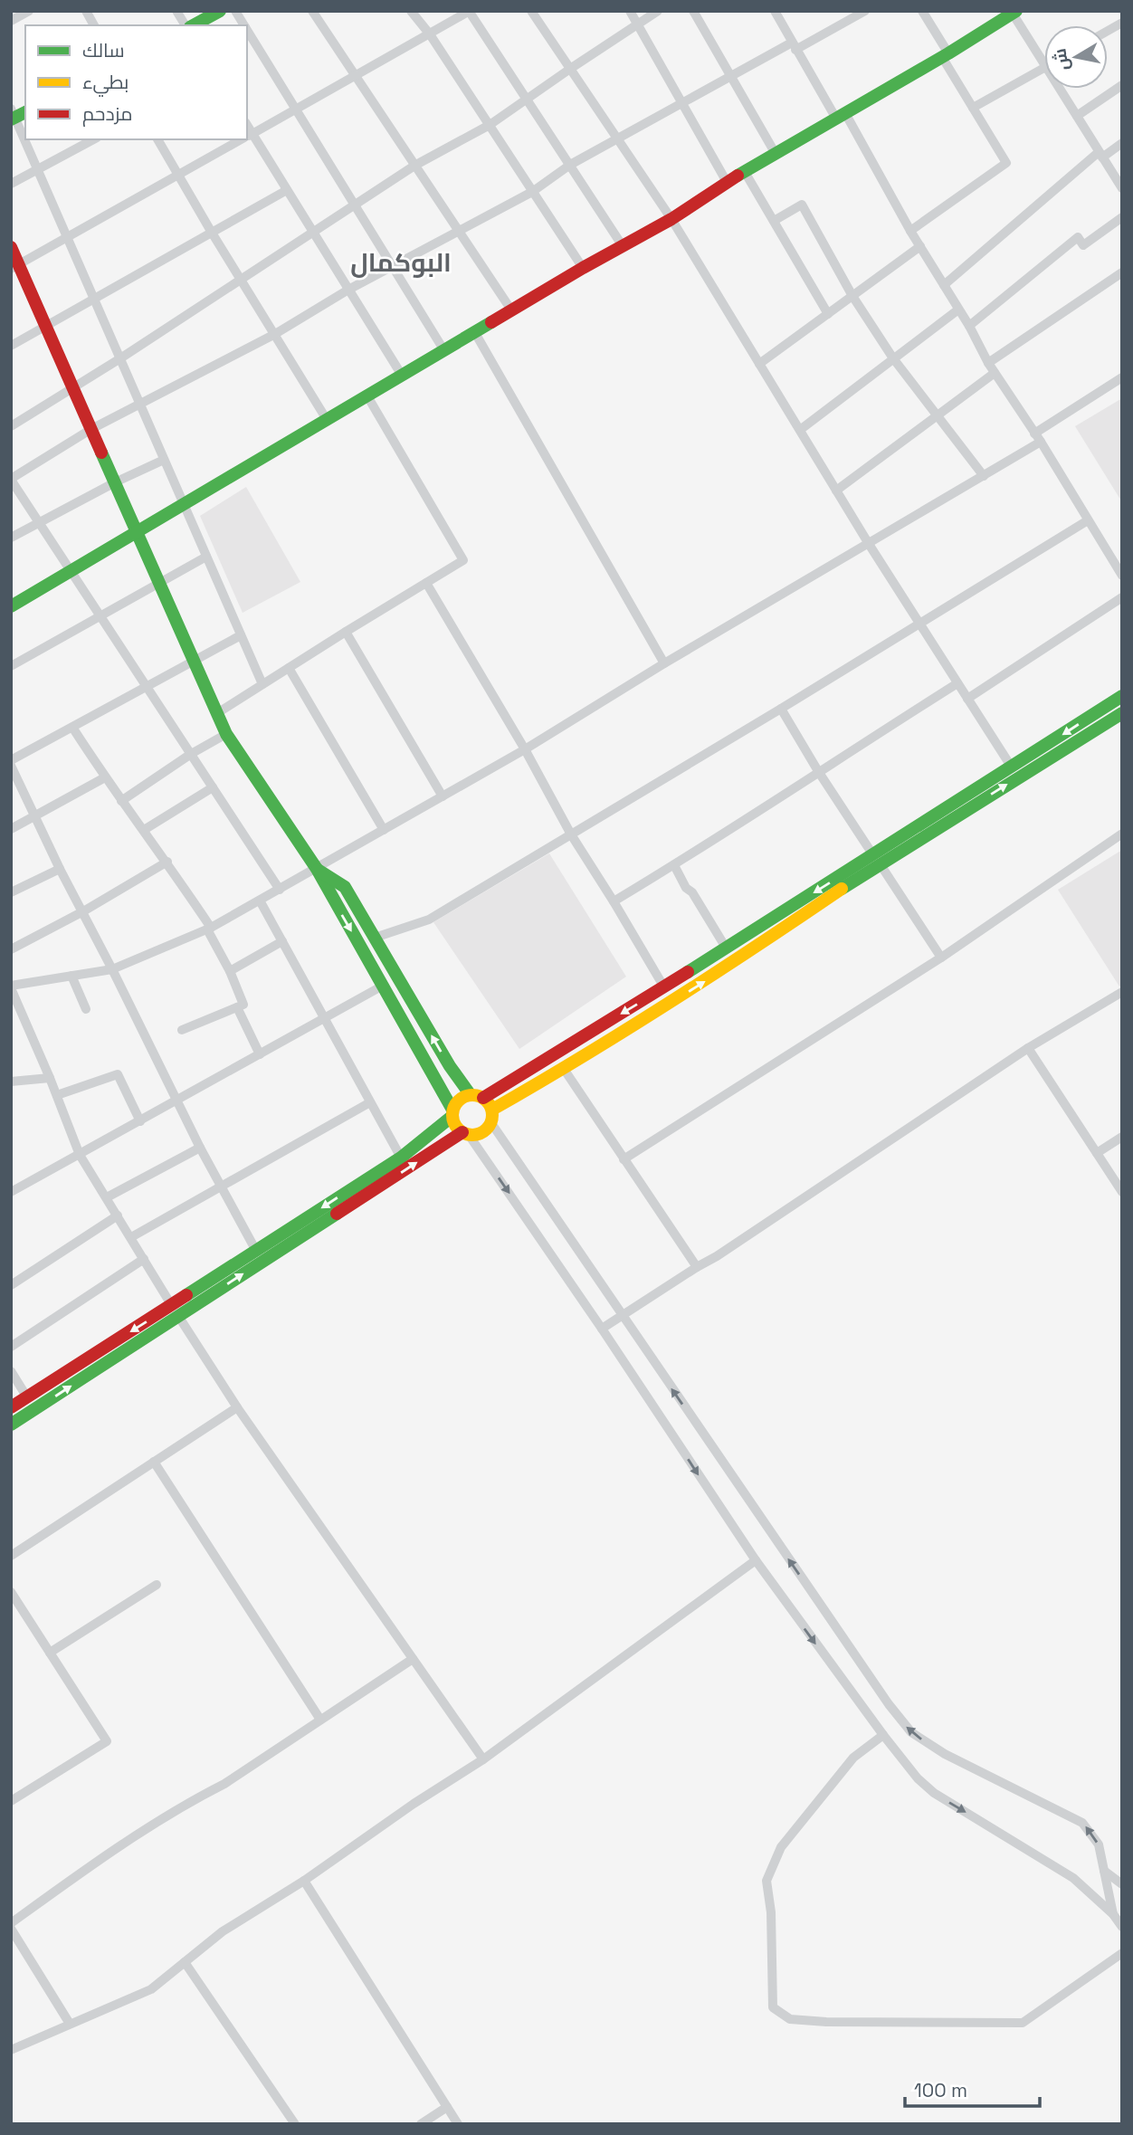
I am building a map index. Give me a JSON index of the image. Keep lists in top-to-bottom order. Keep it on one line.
{"districts":["البوكمال"],"legend":["سالك","بطيء","مزدحم"],"scale_bar":"100 m","north":"left"}
